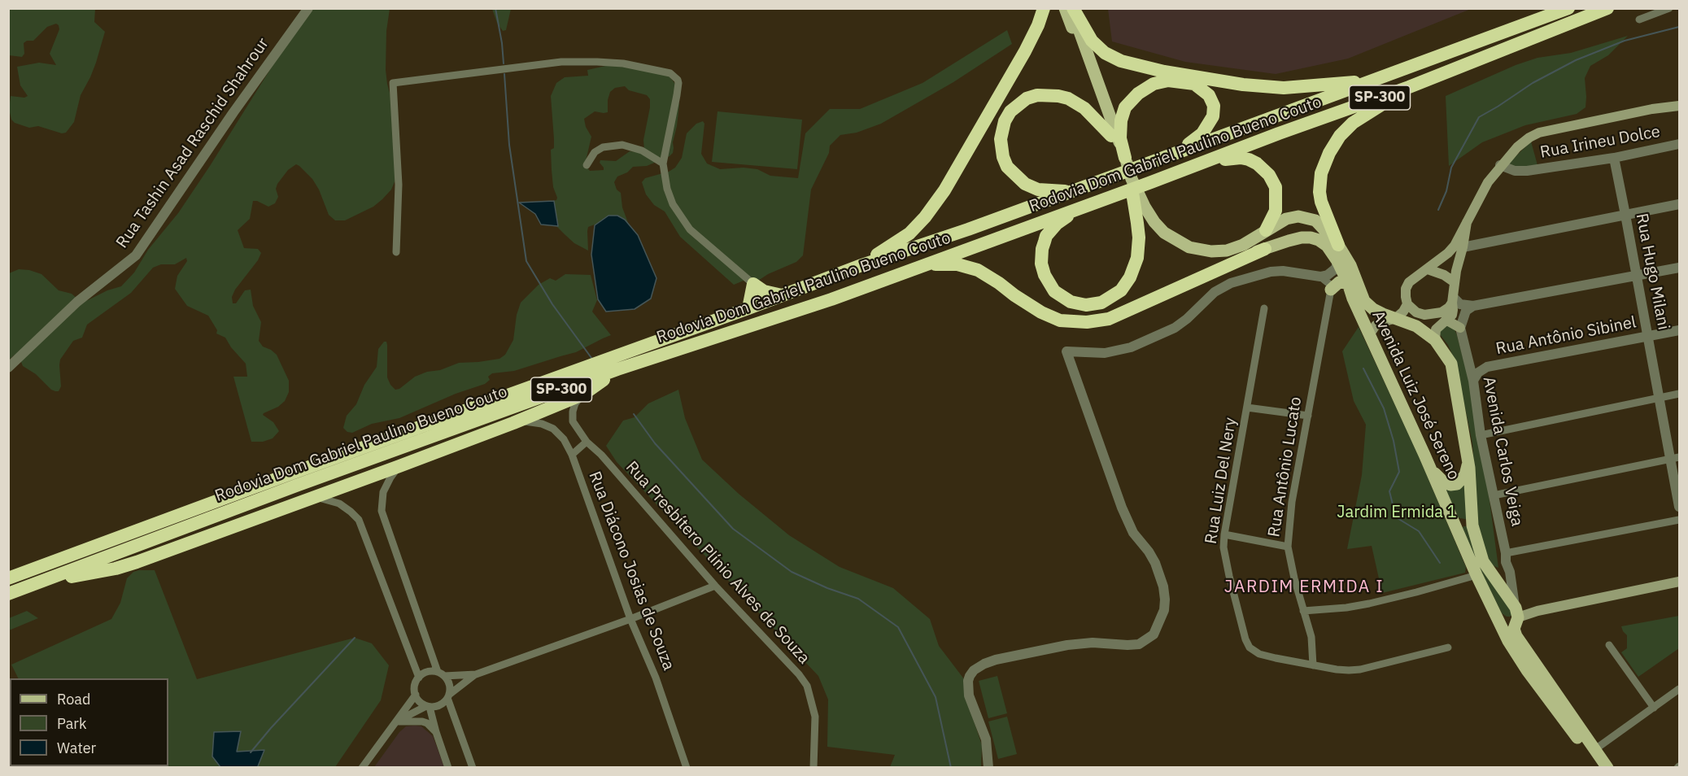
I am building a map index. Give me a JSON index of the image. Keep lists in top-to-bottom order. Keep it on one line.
{"streets":{"highway":["SP-300","Rodovia Dom Gabriel Paulino Bueno Couto"],"main road":["Avenida Luiz José Sereno"],"street":["Rua Irineu Dolce","Rua Tashin Asad Raschid Shahrour","Rua Hugo Milani","Rua Antônio Sibinel","Avenida Carlos Veiga","Rua Antônio Lucato","Rua Luiz Del Nery","Rua Presbítero Plínio Alves de Souza","Rua Diácono Josias de Souza"]},"crossings":[["Rua Irineu Dolce","Rua Hugo Milani"],["Rua Hugo Milani","Rua Antônio Sibinel"],["Avenida Luiz José Sereno","Avenida Carlos Veiga"],["Rua Antônio Lucato","Rua Luiz Del Nery"]],"districts":["JARDIM ERMIDA I"],"parks":["Jardim Ermida 1"],"legend":["Road","Park","Water"]}
